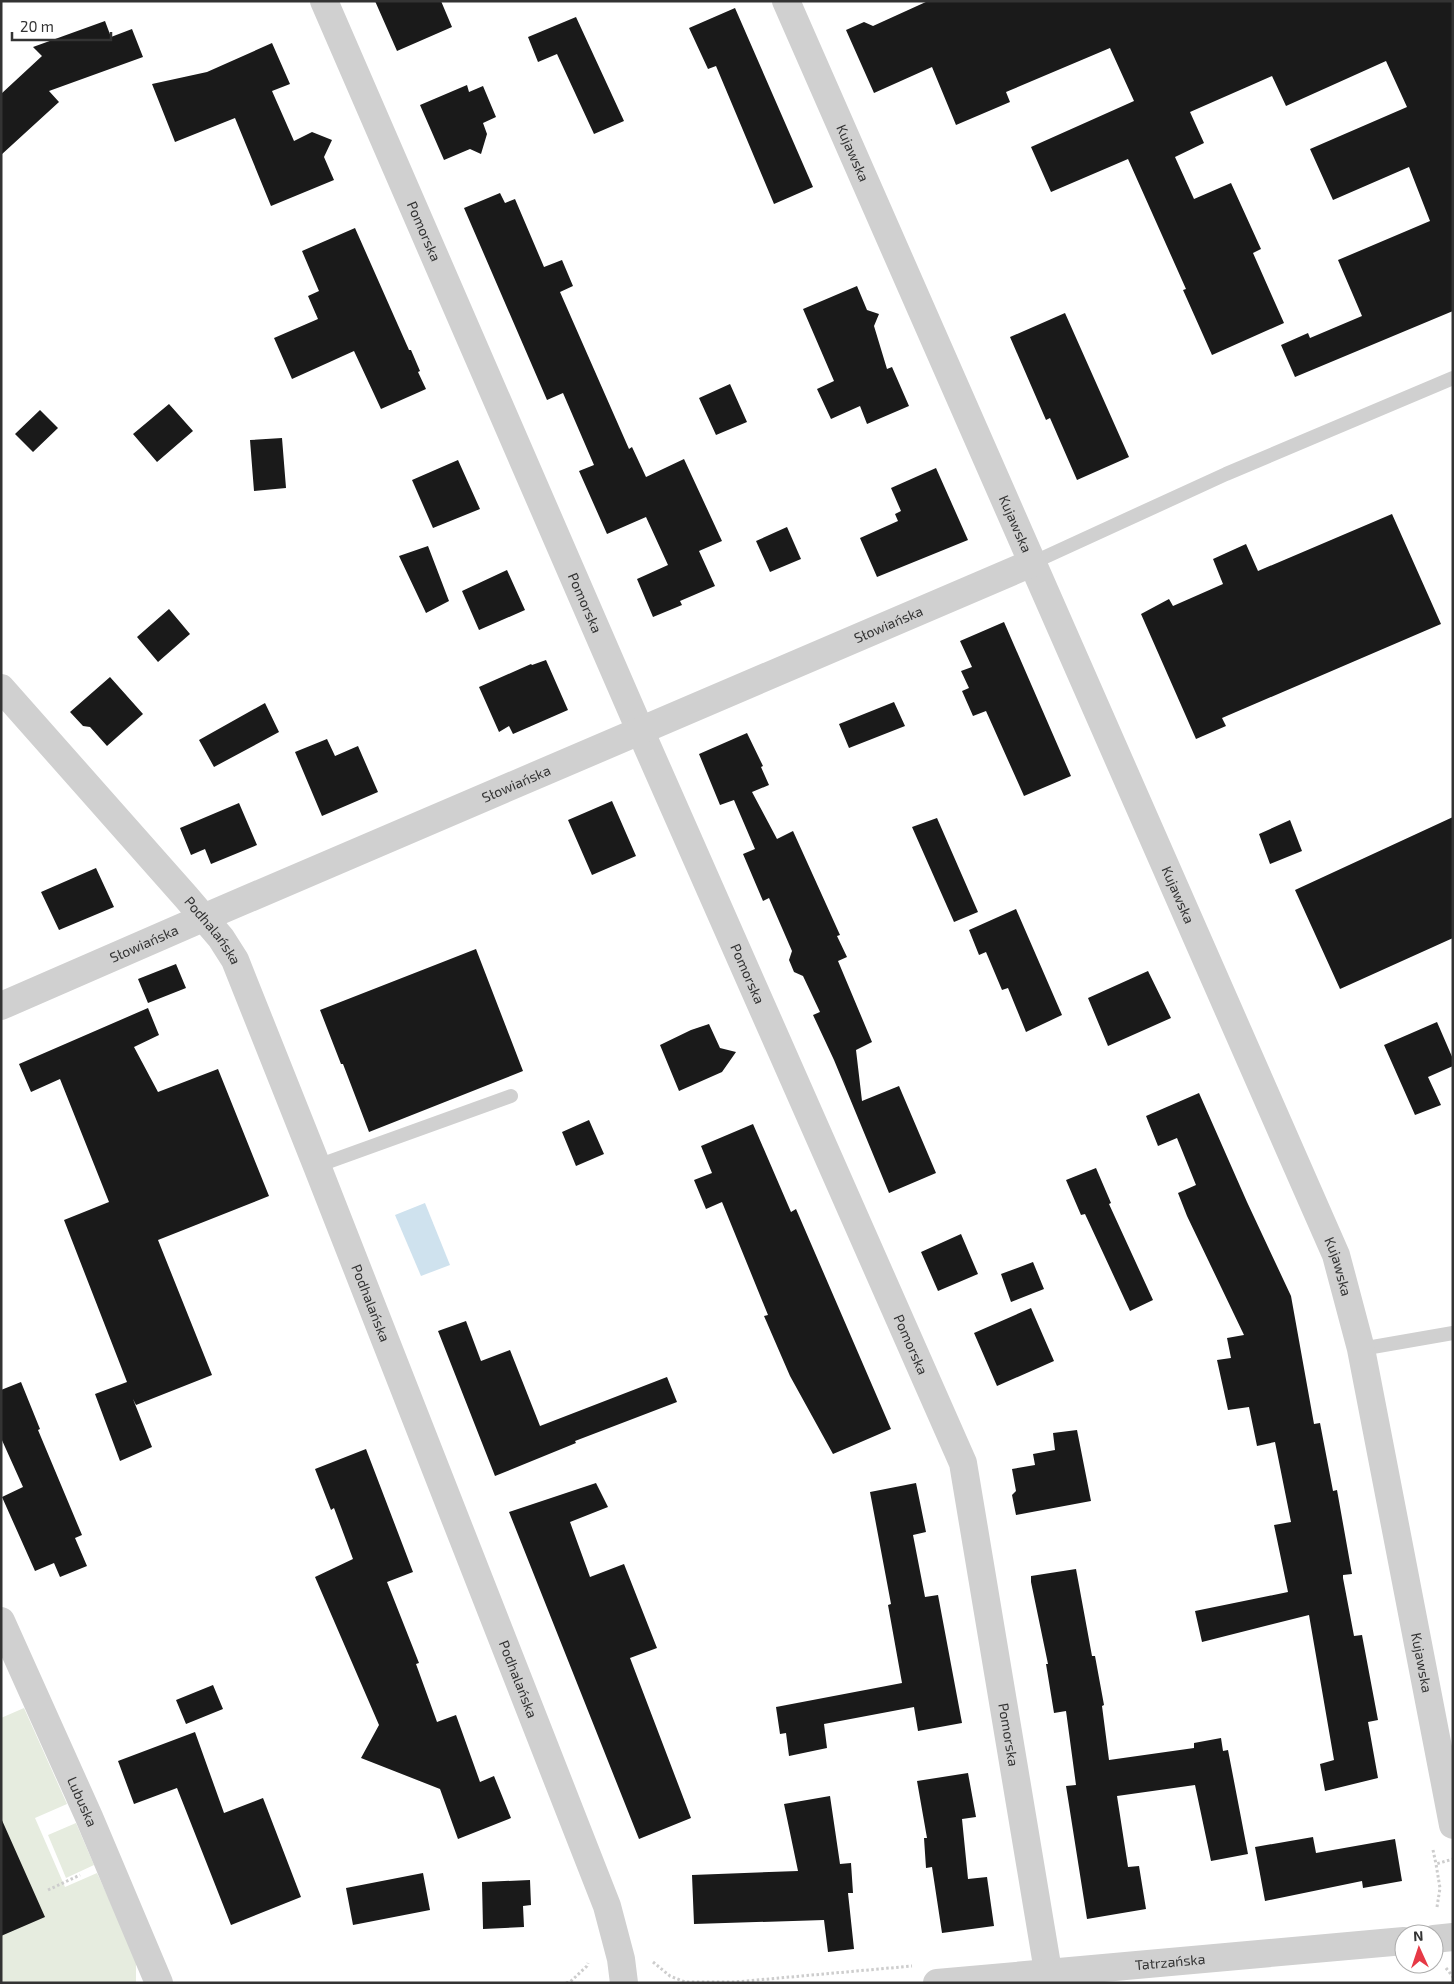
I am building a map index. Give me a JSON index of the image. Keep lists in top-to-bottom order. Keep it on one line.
{"streets":{"street":["Kujawska","Pomorska","Słowiańska","Podhalańska","Lubuska","Tatrzańska"]},"crossings":[["Kujawska","Słowiańska"],["Pomorska","Słowiańska"],["Pomorska","Tatrzańska"],["Słowiańska","Podhalańska"]],"scale_bar":"20 m","north":"top"}
